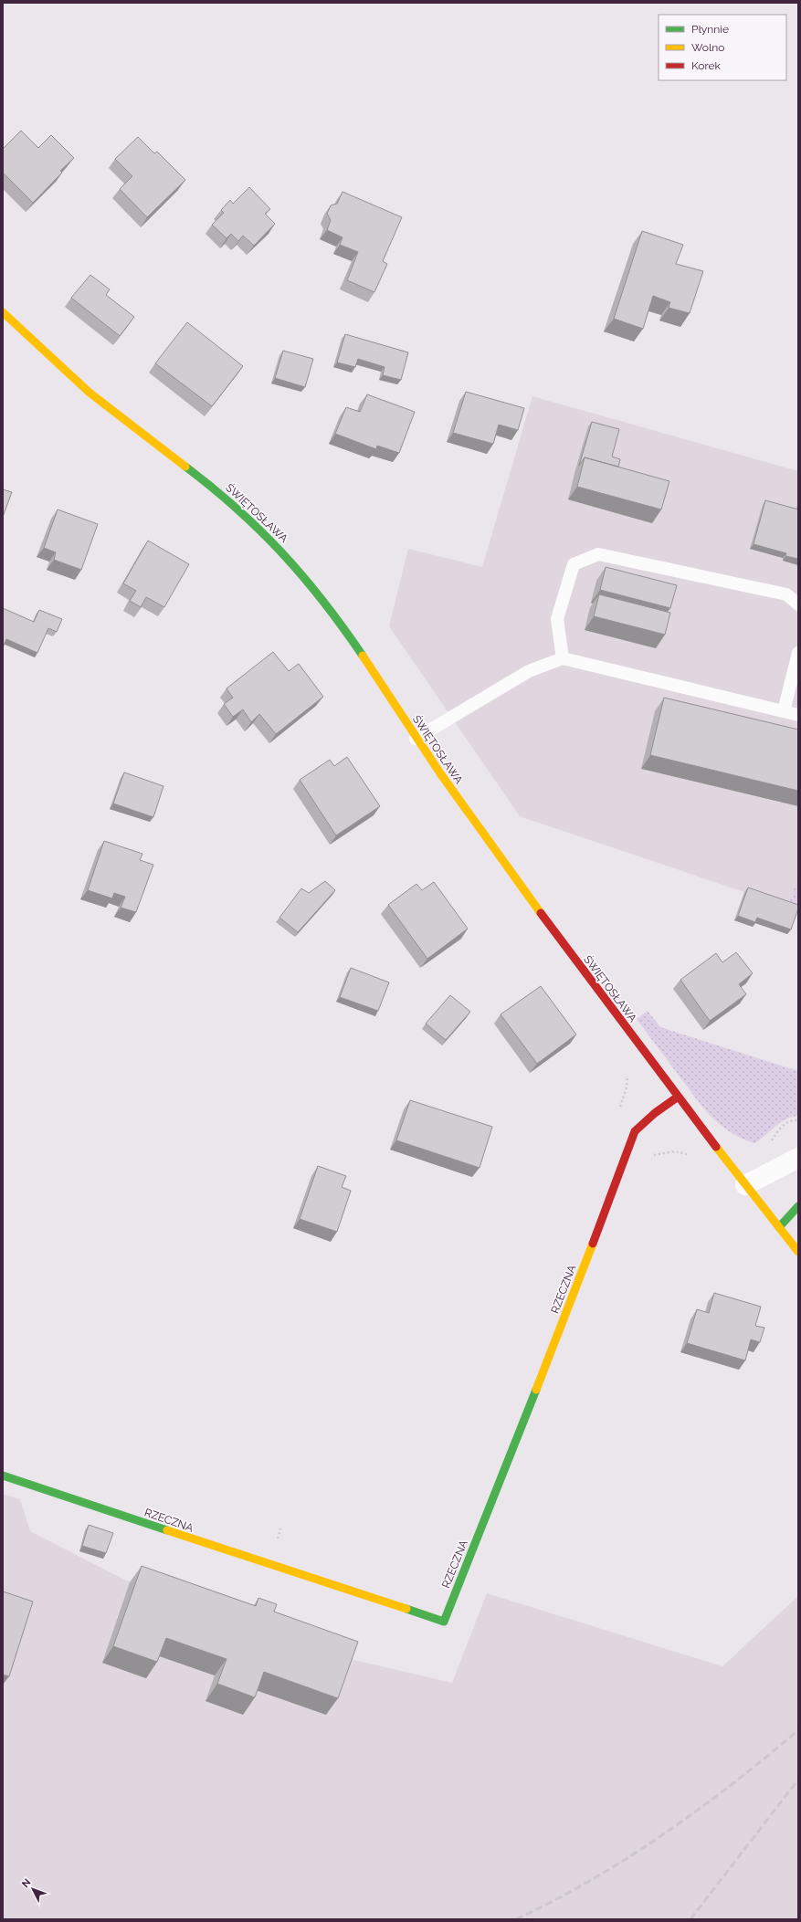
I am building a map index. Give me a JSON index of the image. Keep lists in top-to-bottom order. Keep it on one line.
{"streets":{"street":["ŚWIĘTOSŁAWA","RZECZNA"]},"crossings":[["ŚWIĘTOSŁAWA","RZECZNA"]],"legend":["Płynnie","Wolno","Korek"],"north":"top left"}
